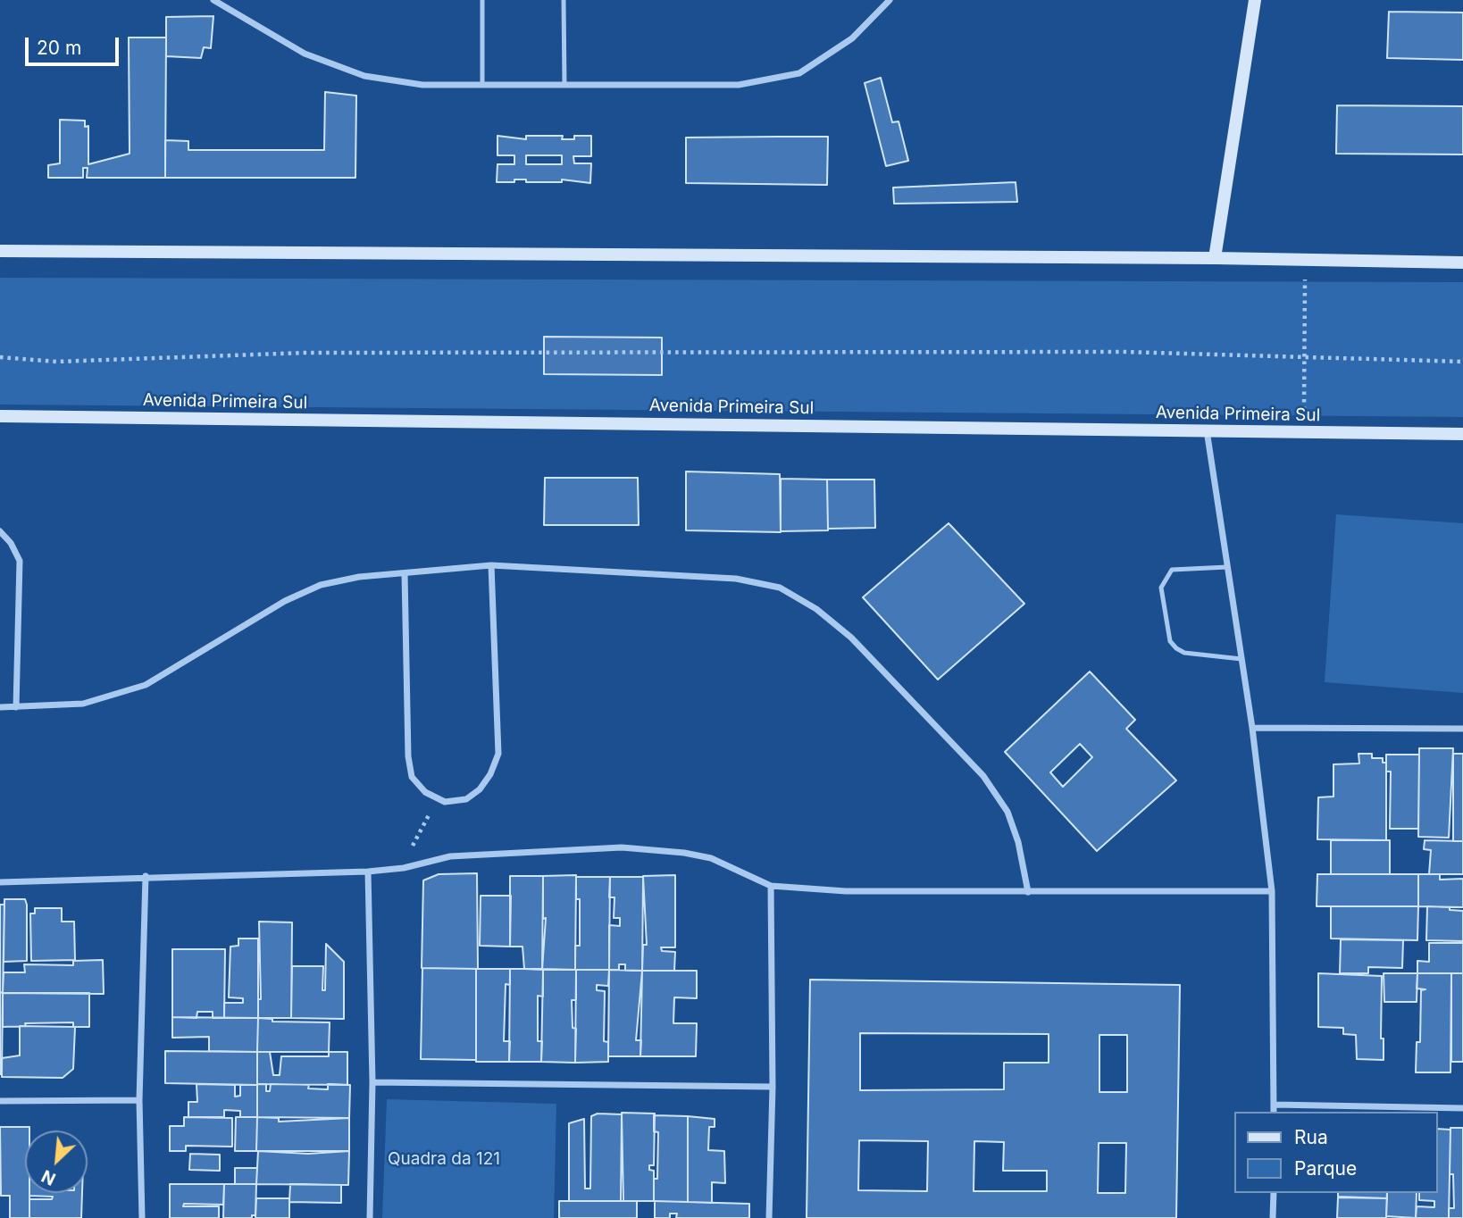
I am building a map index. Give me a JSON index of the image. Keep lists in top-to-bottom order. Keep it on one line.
{"streets":{"street":["Avenida Primeira Sul"]},"parks":["Quadra da 121"],"legend":["Rua","Parque"],"scale_bar":"20 m","north":"bottom left"}
